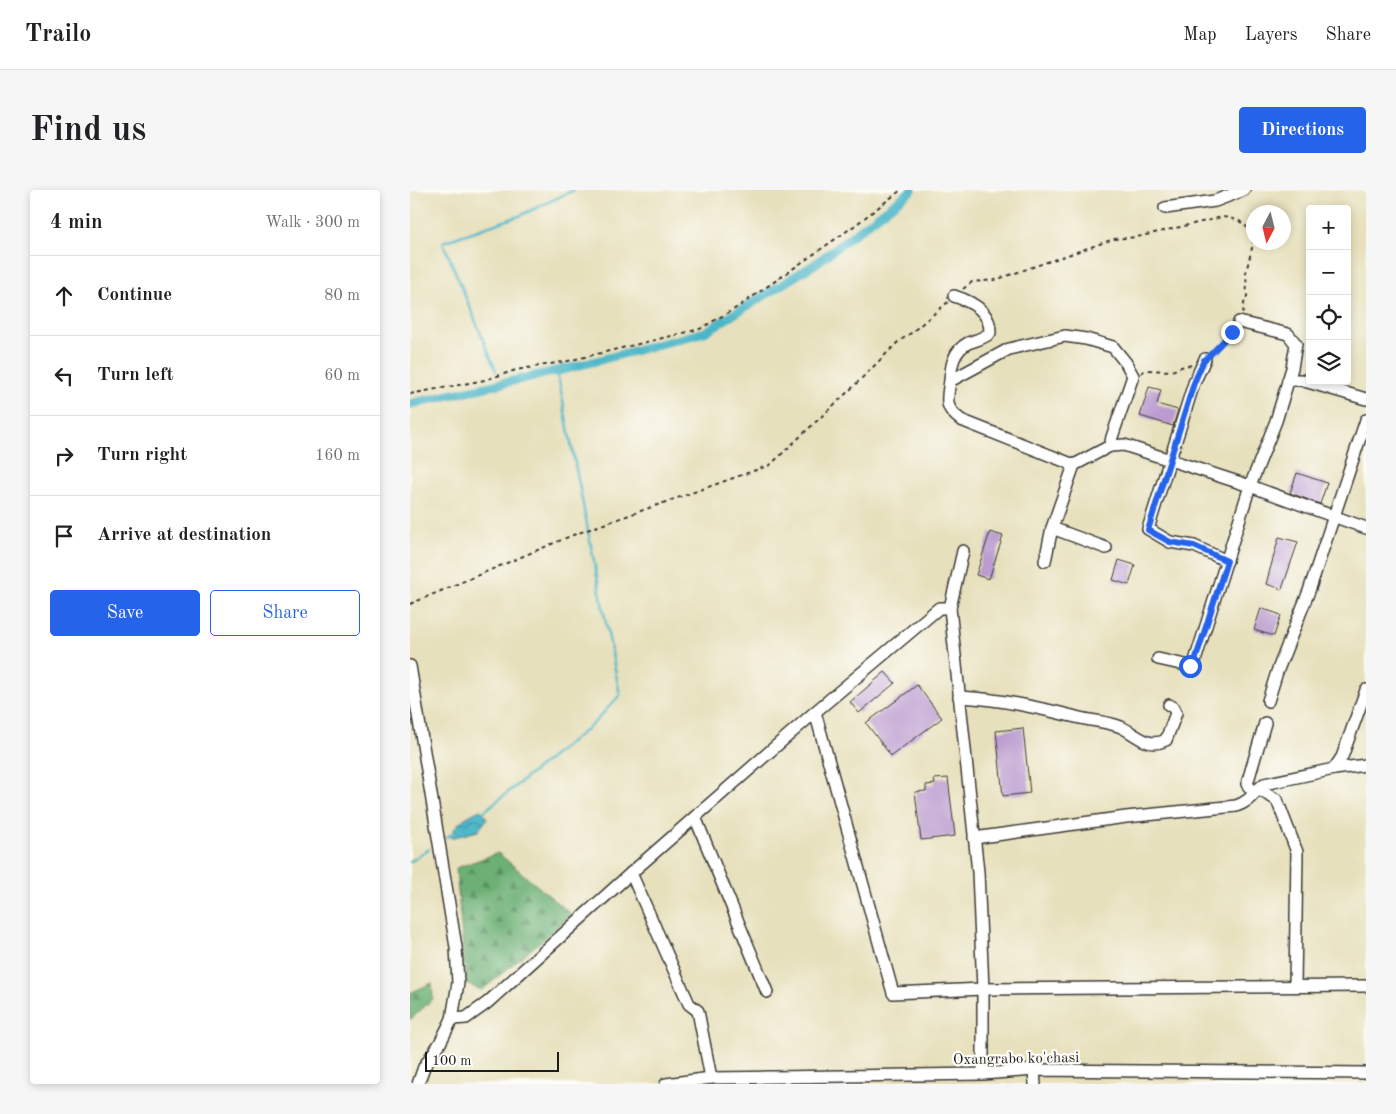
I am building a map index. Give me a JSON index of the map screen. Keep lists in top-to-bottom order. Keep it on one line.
{"streets":{"street":["Oxangrabo ko'chasi"]},"scale_bar":"100 m","north":"bottom","page":{"header":"Trailo","nav":["Map","Layers","Share"],"buttons":["Directions",["Save","Share"]],"title":"Find us","heading":["4 min","Walk · 300 m"],"map_buttons":["+","−"],"list":[["Continue","80 m"],["Turn left","60 m"],["Turn right","160 m"],"Arrive at destination"],"scale":"100 m"}}
